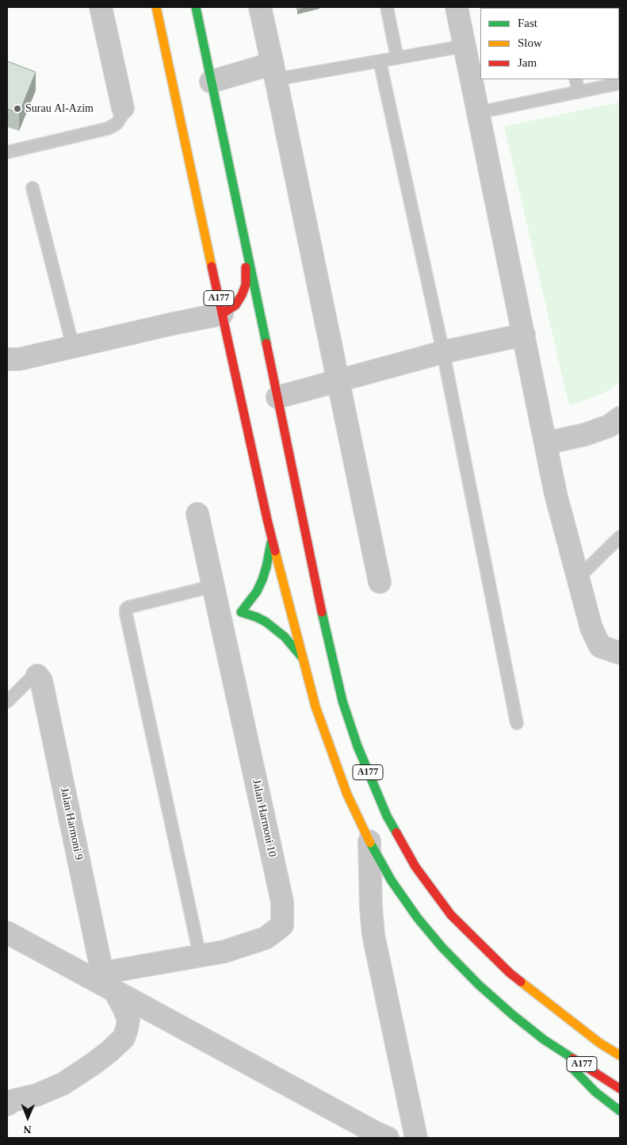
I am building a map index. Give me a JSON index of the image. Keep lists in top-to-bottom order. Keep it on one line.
{"streets":{"highway":["A177"],"street":["Jalan Harmoni 10","Jalan Harmoni 9"]},"crossings":[["Jalan Harmoni 10","Jalan Harmoni 9"]],"places":["Surau Al-Azim"],"legend":["Fast","Slow","Jam"],"north":"bottom"}
